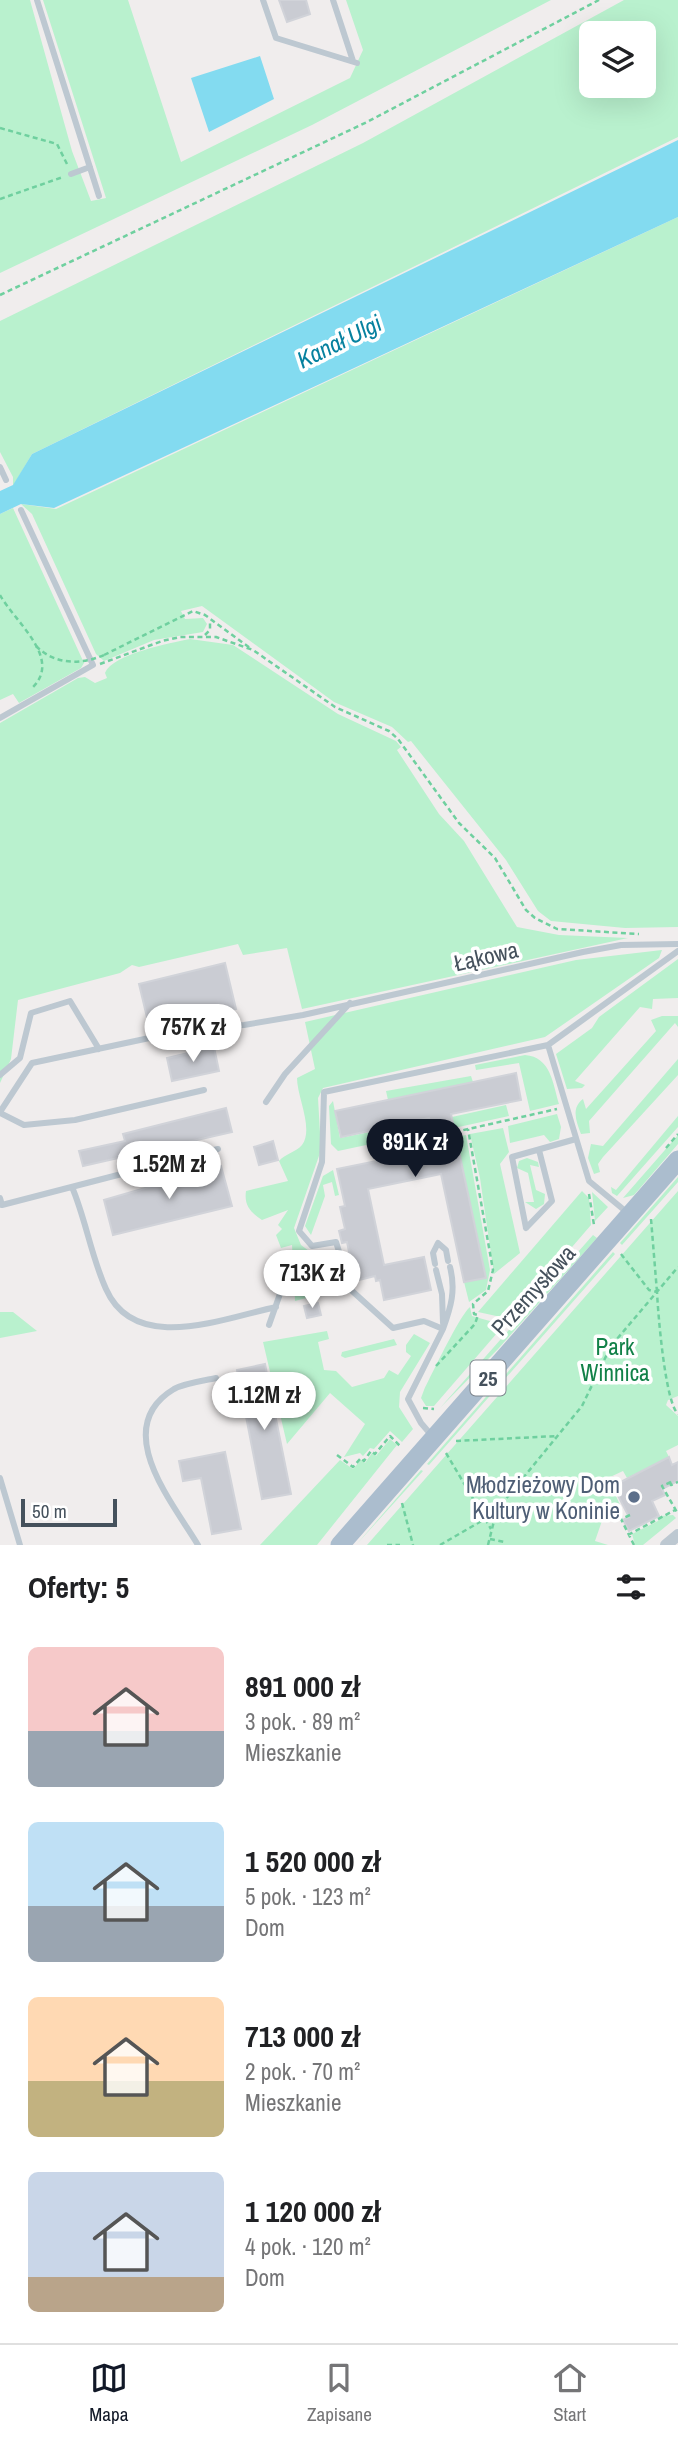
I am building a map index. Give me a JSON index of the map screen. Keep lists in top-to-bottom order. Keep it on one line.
{"streets":{"main road":["Przemysłowa","25"],"lane":["Łąkowa"]},"water":["Kanał Ulgi"],"parks":["Park Winnica"],"places":["Młodzieżowy Dom Kultury w Koninie"],"scale_bar":"50 m","page":{"price":["757K zł","891K zł","1.52M zł","713K zł","1.12M zł"],"scale":"50 m","heading":"Oferty: 5","list":[{"name":"891 000 zł","note":"3 pok. · 89 m² · Mieszkanie"},{"name":"1 520 000 zł","note":"5 pok. · 123 m² · Dom"},{"name":"713 000 zł","note":"2 pok. · 70 m² · Mieszkanie"},{"name":"1 120 000 zł","note":"4 pok. · 120 m² · Dom"}],"tabs":["Mapa","Zapisane","Start"]}}
